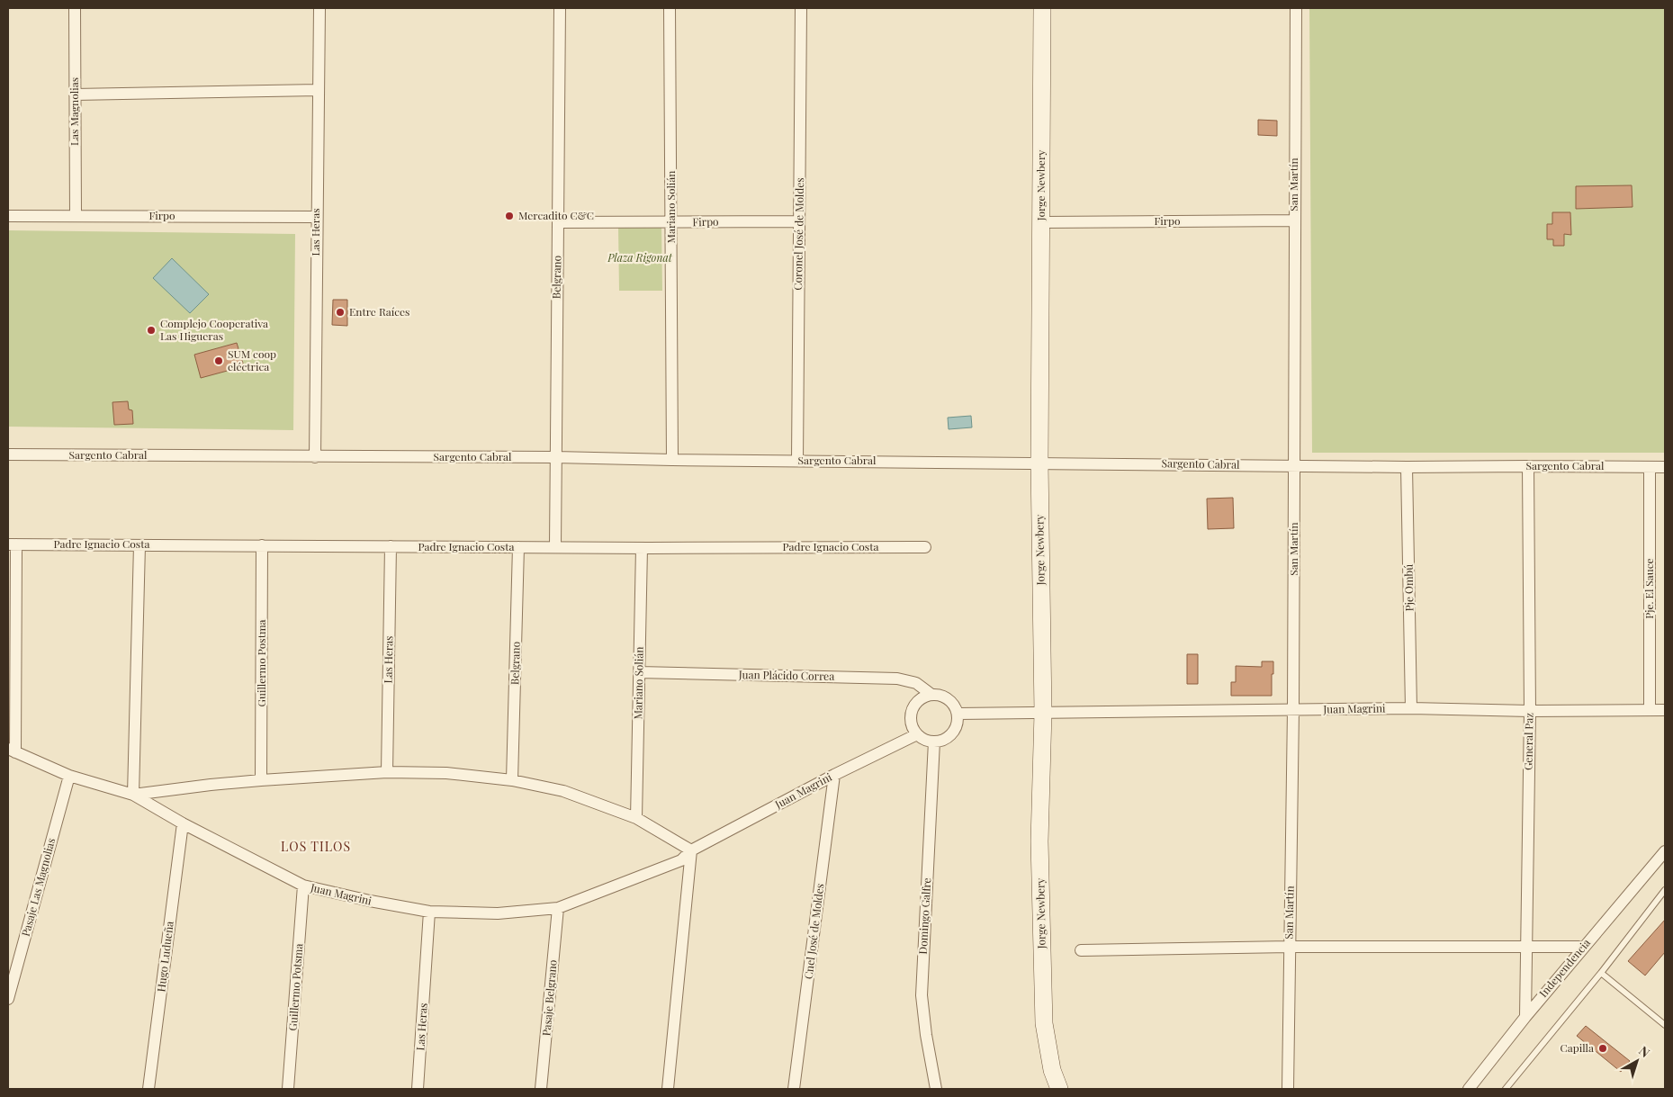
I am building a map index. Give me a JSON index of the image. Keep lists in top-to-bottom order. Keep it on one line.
{"streets":{"main road":["Jorge Newbery"],"street":["Las Magnolias","San Martín","Mariano Solián","Firpo","Las Heras","Coronel José de Moldes","Belgrano","Sargento Cabral","Padre Ignacio Costa","Pje Ombú","Pje. El Sauce","Guillermo Postma","Juan Plácido Correa","Juan Magrini","General Paz","Pasaje Las Magnolias","Domingo Galfre","Cnel José de Moldes","Hugo Ludueña","Independencia","Guillermo Potsma","Pasaje Belgrano"]},"crossings":[["Las Magnolias","Firpo"],["San Martín","Firpo"],["San Martín","Sargento Cabral"],["San Martín","Juan Magrini"],["Jorge Newbery","Firpo"],["Jorge Newbery","Sargento Cabral"],["Jorge Newbery","Juan Magrini"],["Mariano Solián","Firpo"],["Mariano Solián","Sargento Cabral"],["Mariano Solián","Padre Ignacio Costa"],["Mariano Solián","Juan Plácido Correa"],["Firpo","Las Heras"],["Firpo","Coronel José de Moldes"],["Firpo","Belgrano"],["Las Heras","Sargento Cabral"],["Las Heras","Padre Ignacio Costa"],["Las Heras","Juan Magrini"],["Coronel José de Moldes","Sargento Cabral"],["Belgrano","Sargento Cabral"],["Belgrano","Padre Ignacio Costa"],["Sargento Cabral","Pje Ombú"],["Sargento Cabral","Pje. El Sauce"],["Sargento Cabral","General Paz"],["Padre Ignacio Costa","Guillermo Postma"],["Pje Ombú","Juan Magrini"],["Pje. El Sauce","Juan Magrini"],["Juan Plácido Correa","Juan Magrini"],["Juan Plácido Correa","Domingo Galfre"],["Juan Magrini","General Paz"],["Juan Magrini","Pasaje Las Magnolias"],["Juan Magrini","Domingo Galfre"],["Juan Magrini","Cnel José de Moldes"],["Juan Magrini","Hugo Ludueña"],["Juan Magrini","Guillermo Potsma"],["Juan Magrini","Pasaje Belgrano"],["General Paz","Independencia"]],"districts":["LOS TILOS"],"parks":["Plaza Rigonat"],"places":["Mercadito C&C","Entre Raíces","Complejo Cooperativa Las Higueras","SUM coop eléctrica","Capilla"],"north":"top right"}
